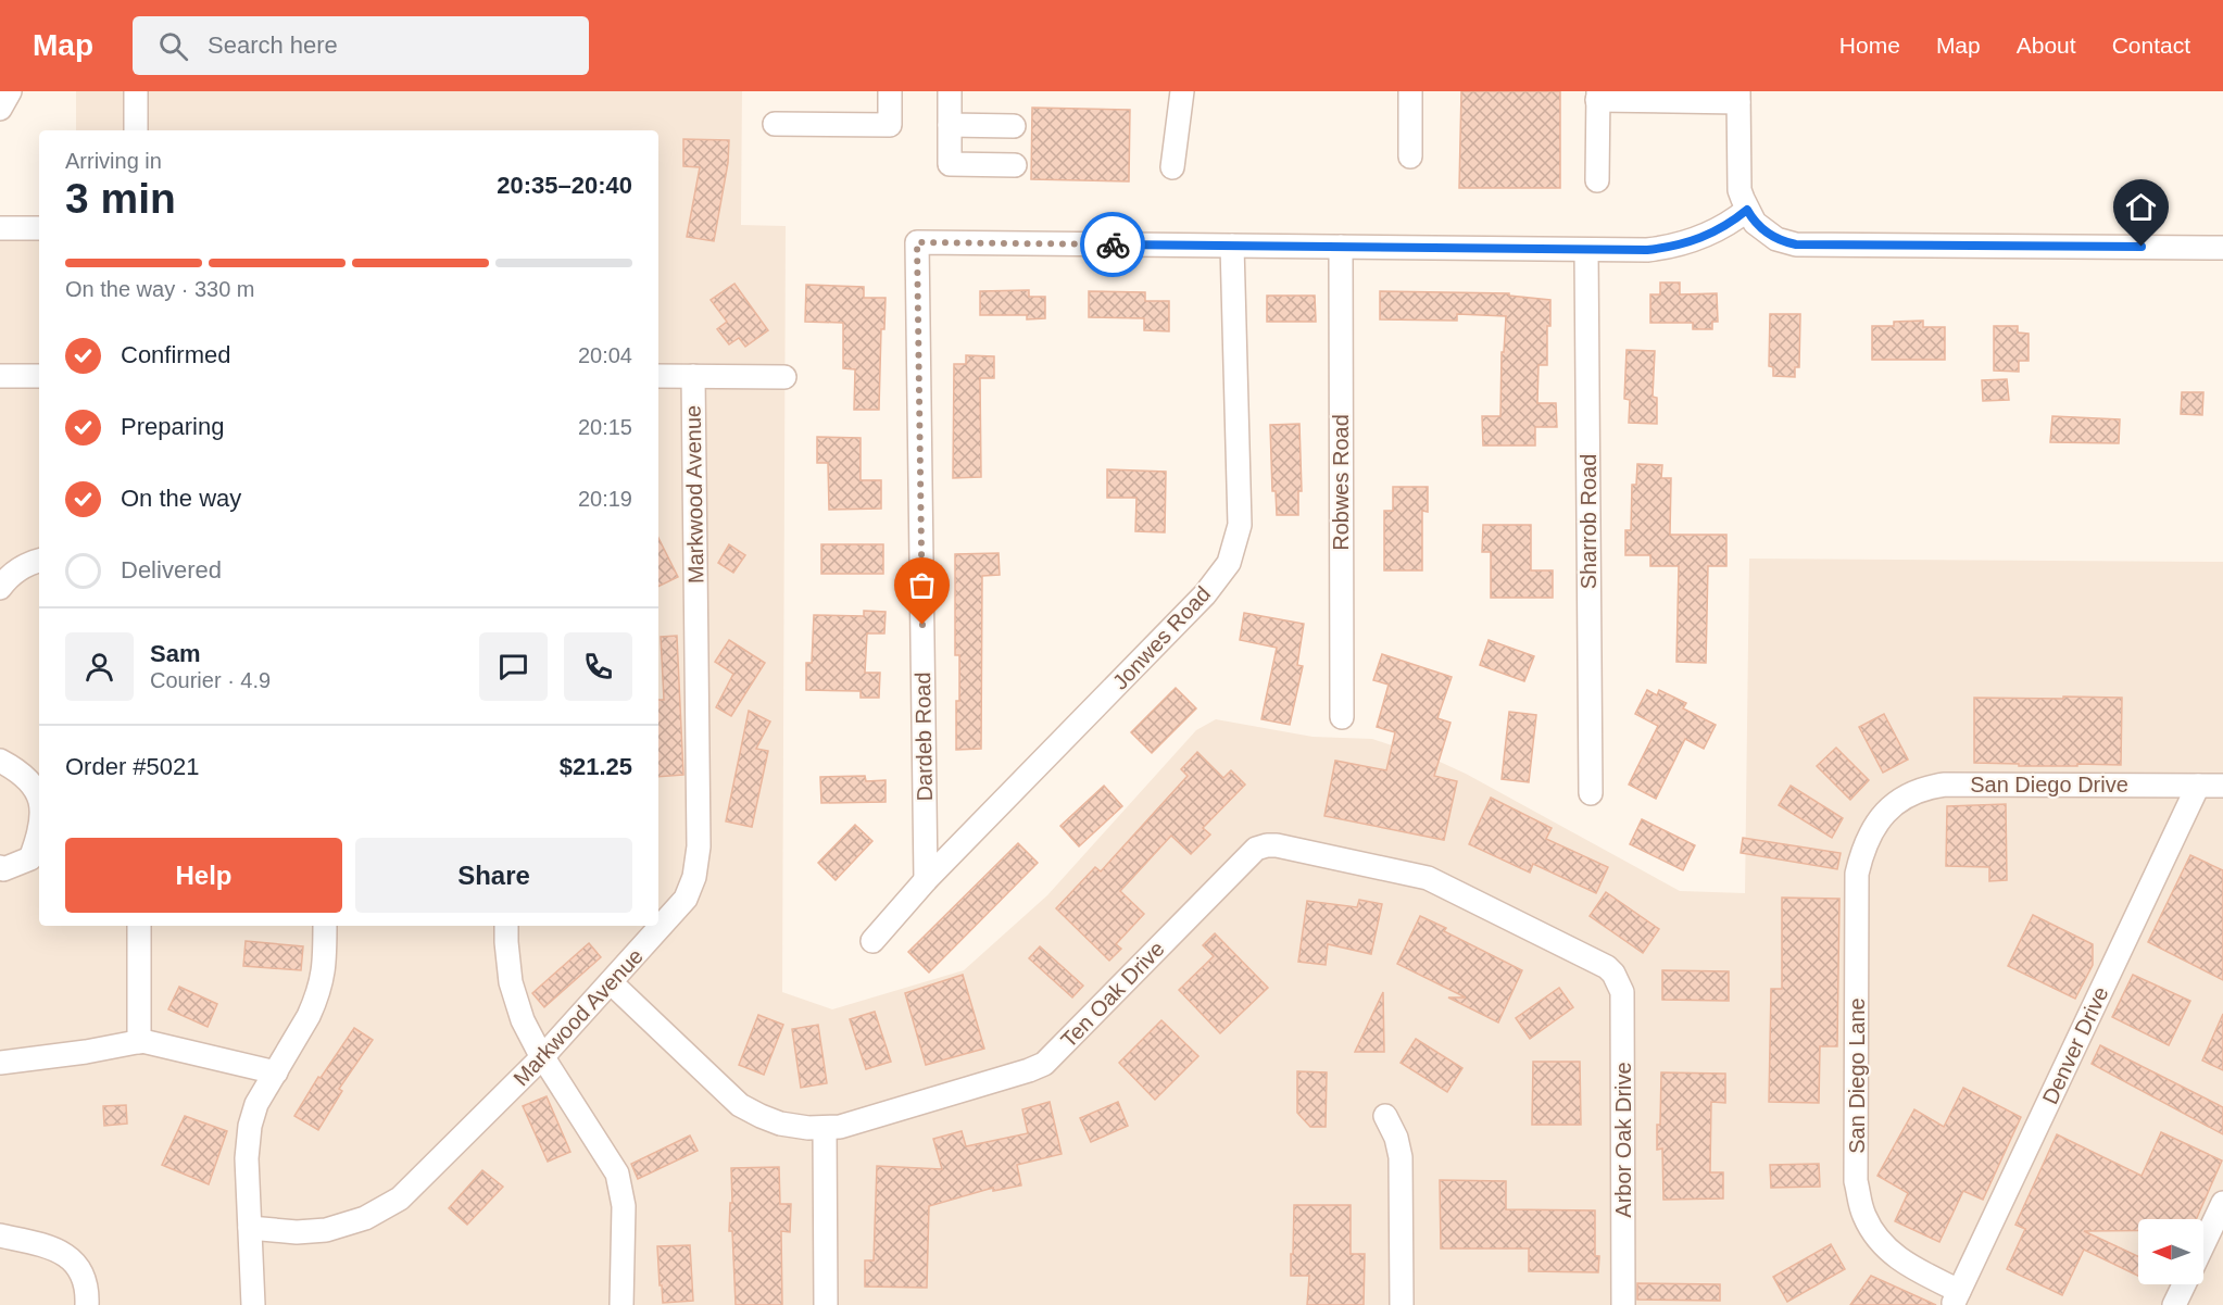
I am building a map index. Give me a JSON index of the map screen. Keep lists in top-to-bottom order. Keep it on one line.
{"streets":{"street":["Robwes Road","Markwood Avenue","Sharrob Road","Jonwes Road","Dardeb Road","San Diego Drive","Ten Oak Drive","Denver Drive","San Diego Lane","Arbor Oak Drive"]},"crossings":[["Markwood Avenue","Ten Oak Drive"],["Jonwes Road","Dardeb Road"],["San Diego Drive","Denver Drive"],["San Diego Drive","San Diego Lane"],["Ten Oak Drive","Arbor Oak Drive"],["Denver Drive","San Diego Lane"]],"north":"left","page":{"header":"Map","search":"Search here","nav":["Home","Map","About","Contact"],"heading":["3 min","Arriving in","20:35–20:40"],"panel":["Sam","Courier · 4.9","Order #5021","$21.25"],"bar":"On the way · 330 m","list":[["Confirmed","20:04"],["Preparing","20:15"],["On the way","20:19"],"Delivered"],"buttons":["Help","Share"]}}
